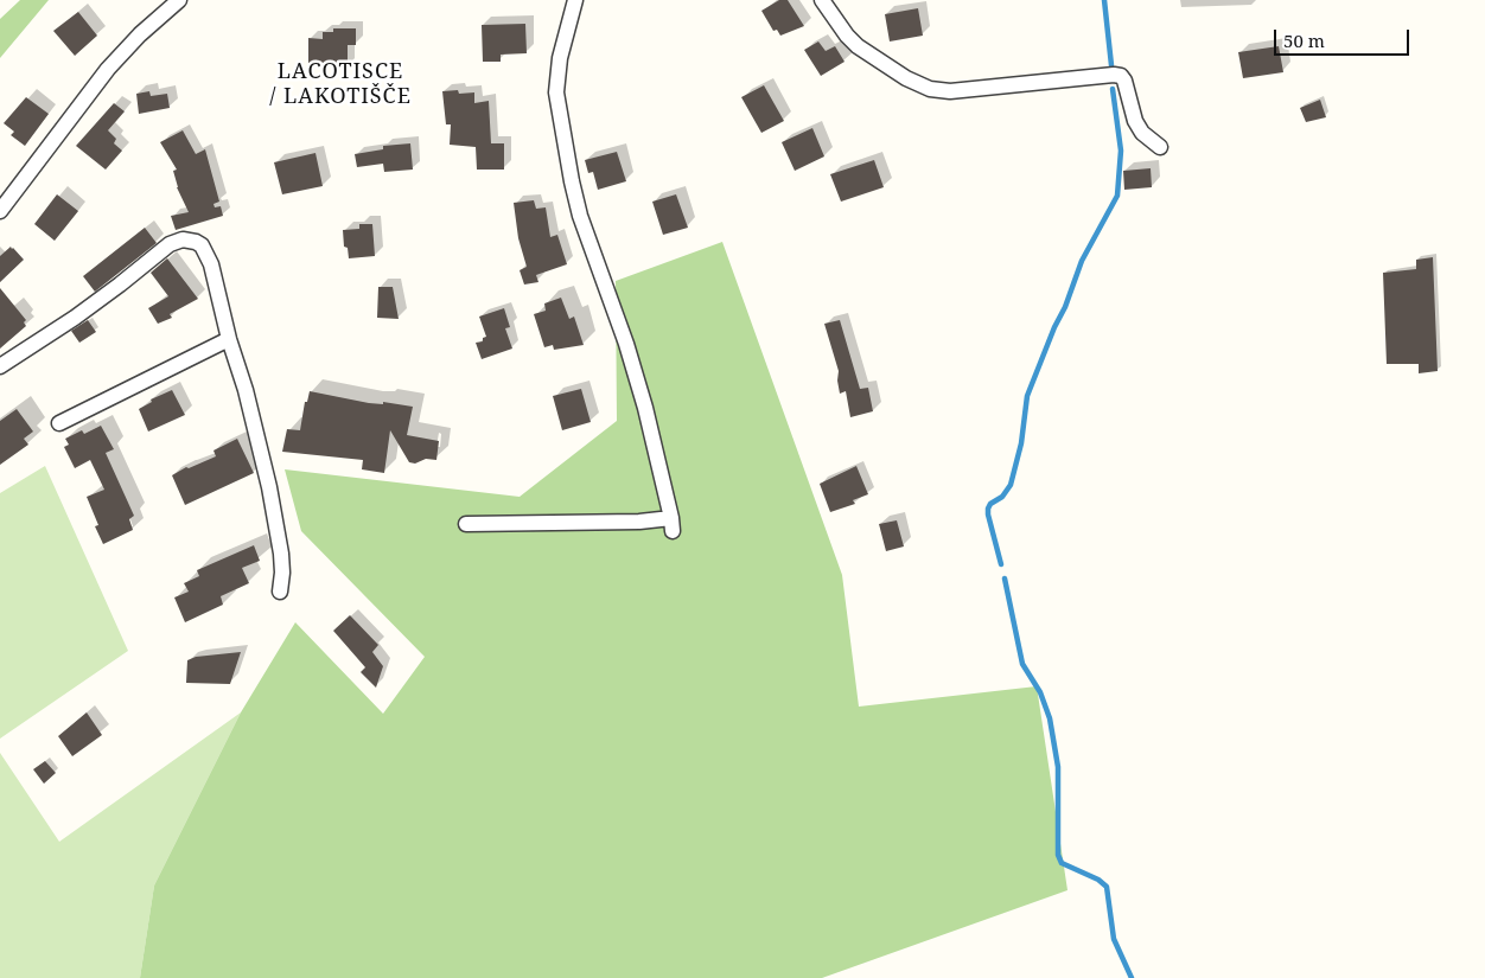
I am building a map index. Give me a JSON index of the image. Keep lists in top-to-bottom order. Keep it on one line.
{"districts":["LACOTISCE / LAKOTIŠČE"],"scale_bar":"50 m"}
